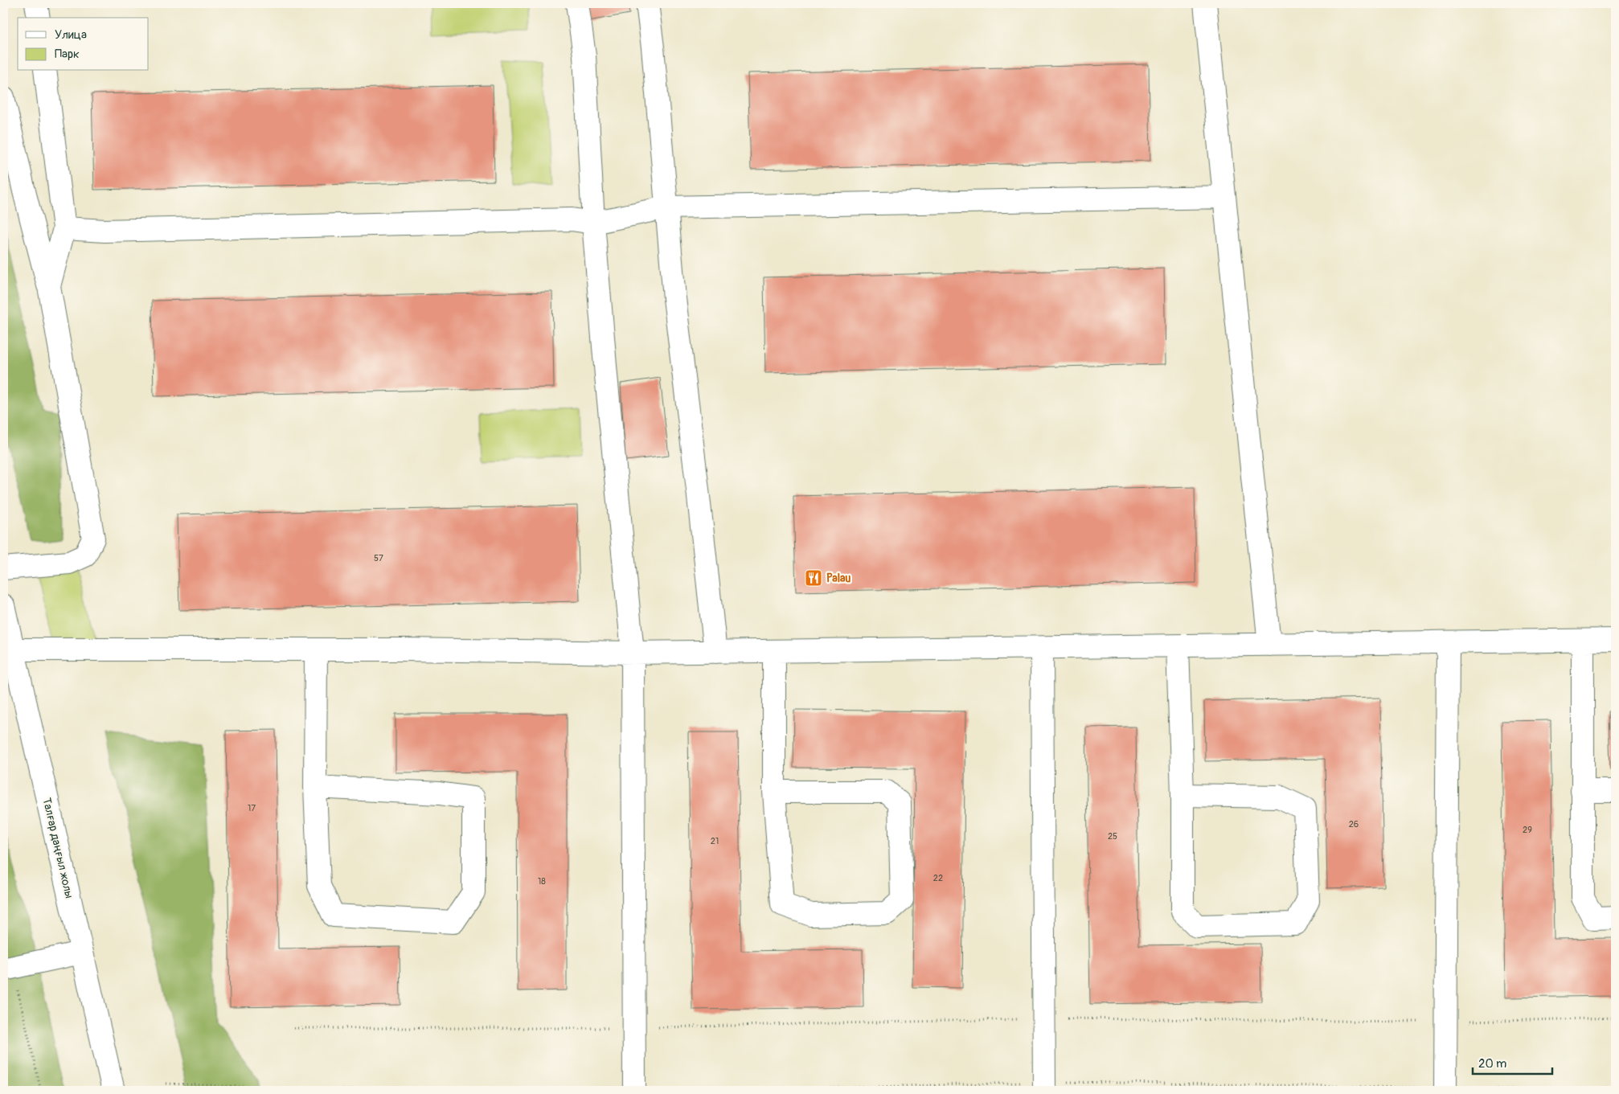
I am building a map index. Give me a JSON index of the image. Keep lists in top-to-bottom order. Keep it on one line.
{"streets":{"street":["Талғар даңғыл жолы"]},"places":{"restaurant":["Palau"]},"house_numbers":["57","17","26","29","25","21","22","18"],"legend":["Улица","Парк"],"scale_bar":"20 m"}
